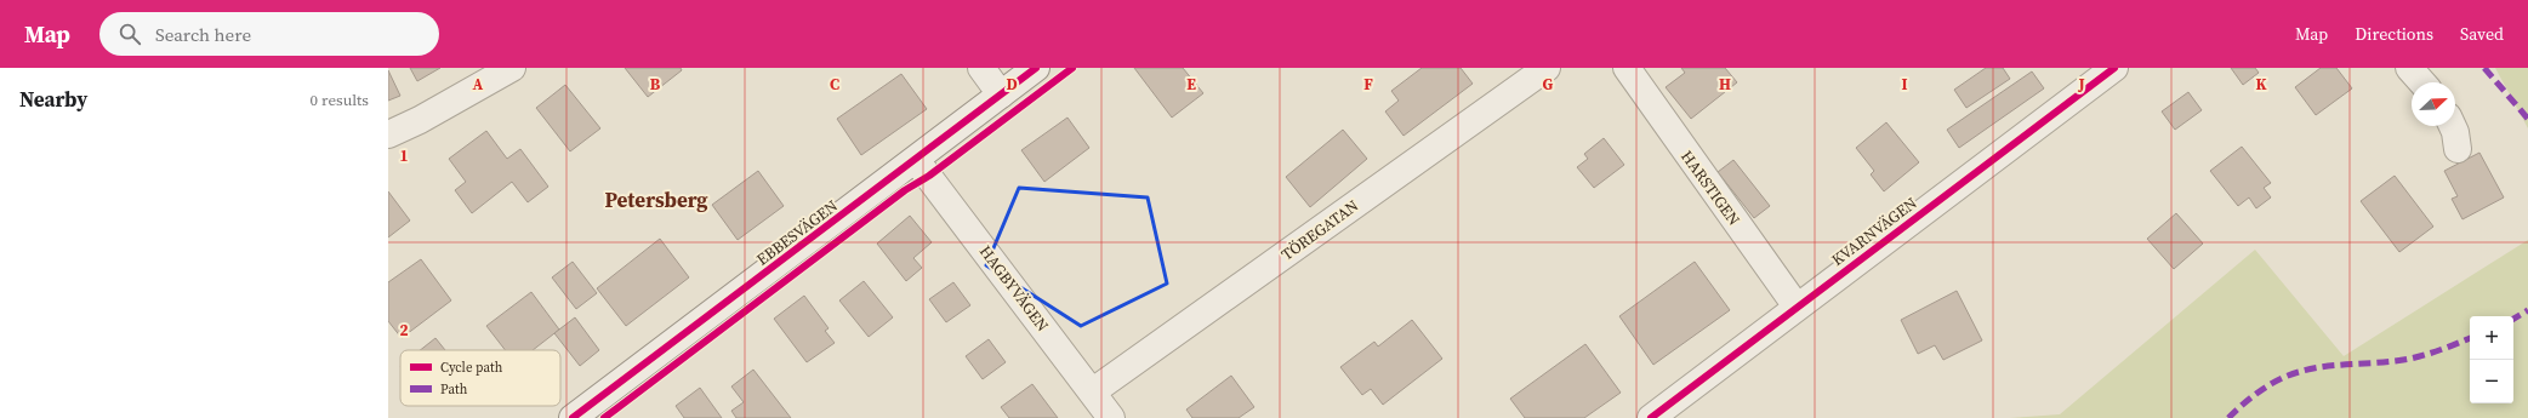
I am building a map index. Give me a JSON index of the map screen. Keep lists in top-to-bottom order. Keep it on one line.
{"streets":{"street":["HARSTIGEN","TÖREGATAN","KVARNVÄGEN","EBBESVÄGEN","HAGBYVÄGEN"]},"crossings":[["HARSTIGEN","KVARNVÄGEN"],["TÖREGATAN","HAGBYVÄGEN"],["EBBESVÄGEN","HAGBYVÄGEN"]],"districts":["Petersberg"],"legend":["Cycle path","Path"],"north":"top right","page":{"header":"Map","search":"Search here","nav":["Map","Directions","Saved"],"heading":["Nearby","0 results"],"map_buttons":["+","−"]},"grid":{"columns":["A","B","C","D","E","F","G","H","I","J","K"],"rows":["1","2"]}}
